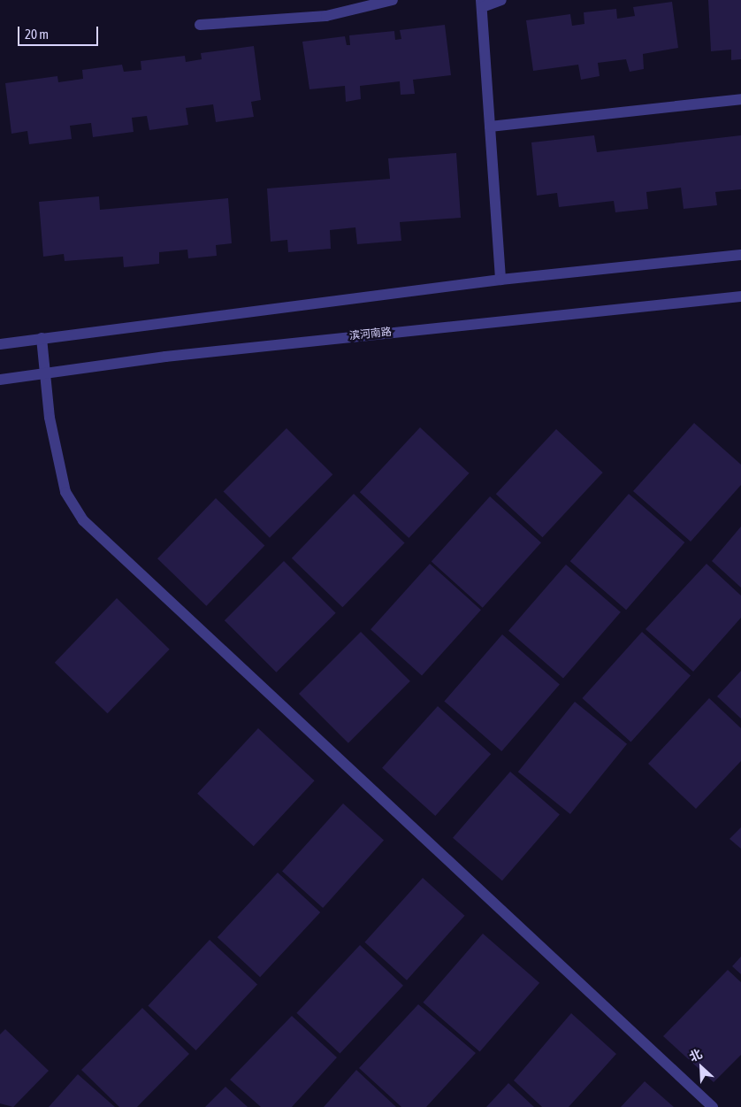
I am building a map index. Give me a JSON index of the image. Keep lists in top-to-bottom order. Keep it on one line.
{"streets":{"street":["滨河南路"]},"scale_bar":"20 m","north":"top left"}
